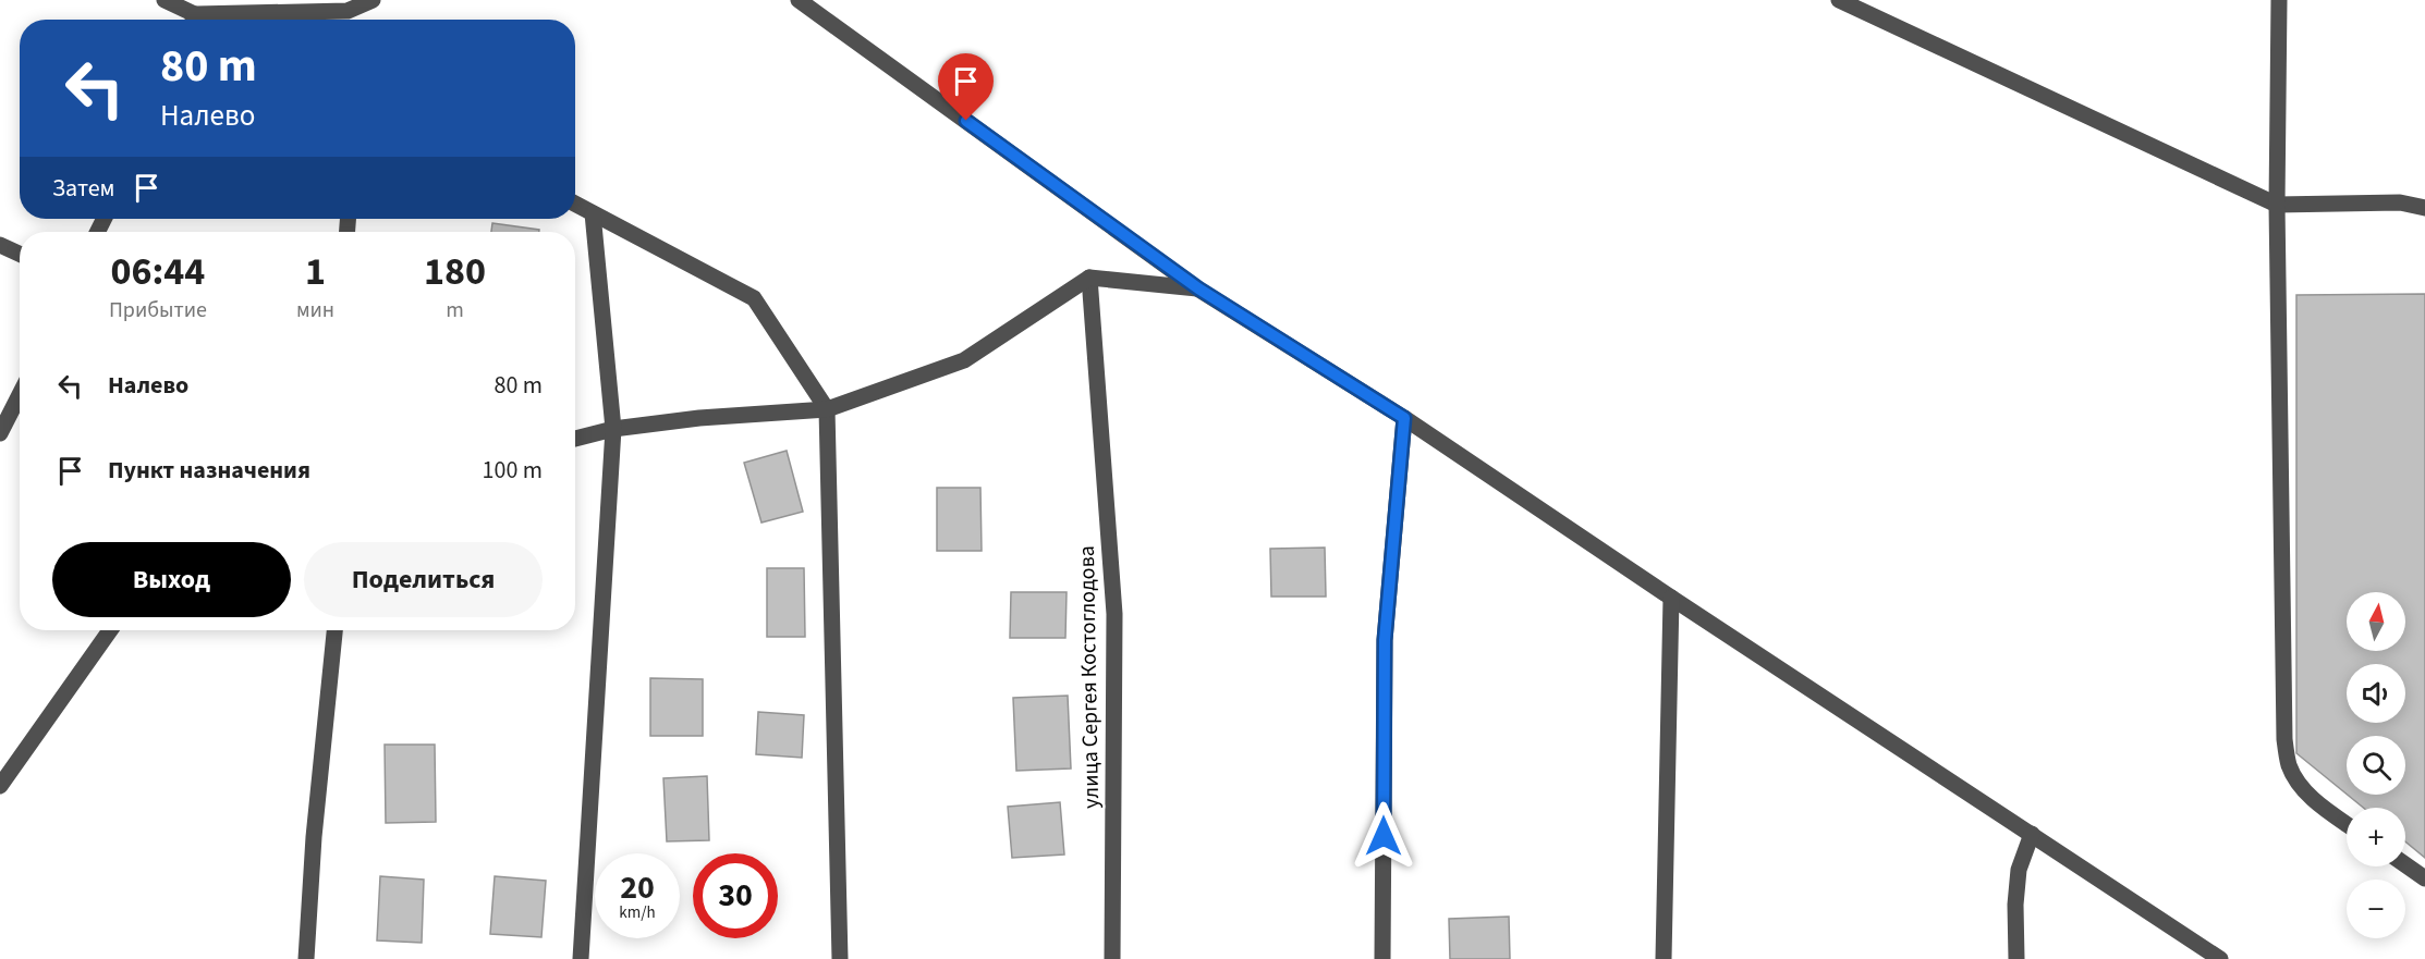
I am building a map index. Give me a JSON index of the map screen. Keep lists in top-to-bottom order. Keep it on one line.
{"streets":{"street":["улица Сергея Костоглодова"]},"north":"top","page":{"turn":["80 m","Налево"],"then":"Затем","eta":["06:44","Прибытие","1","мин","180","m"],"list":[{"name":"Налево","value":"80 m"},{"name":"Пункт назначения","value":"100 m"}],"buttons":["Выход","Поделиться"],"map_buttons":["+","−"],"speed":"20 km/h","limit":"30"}}
